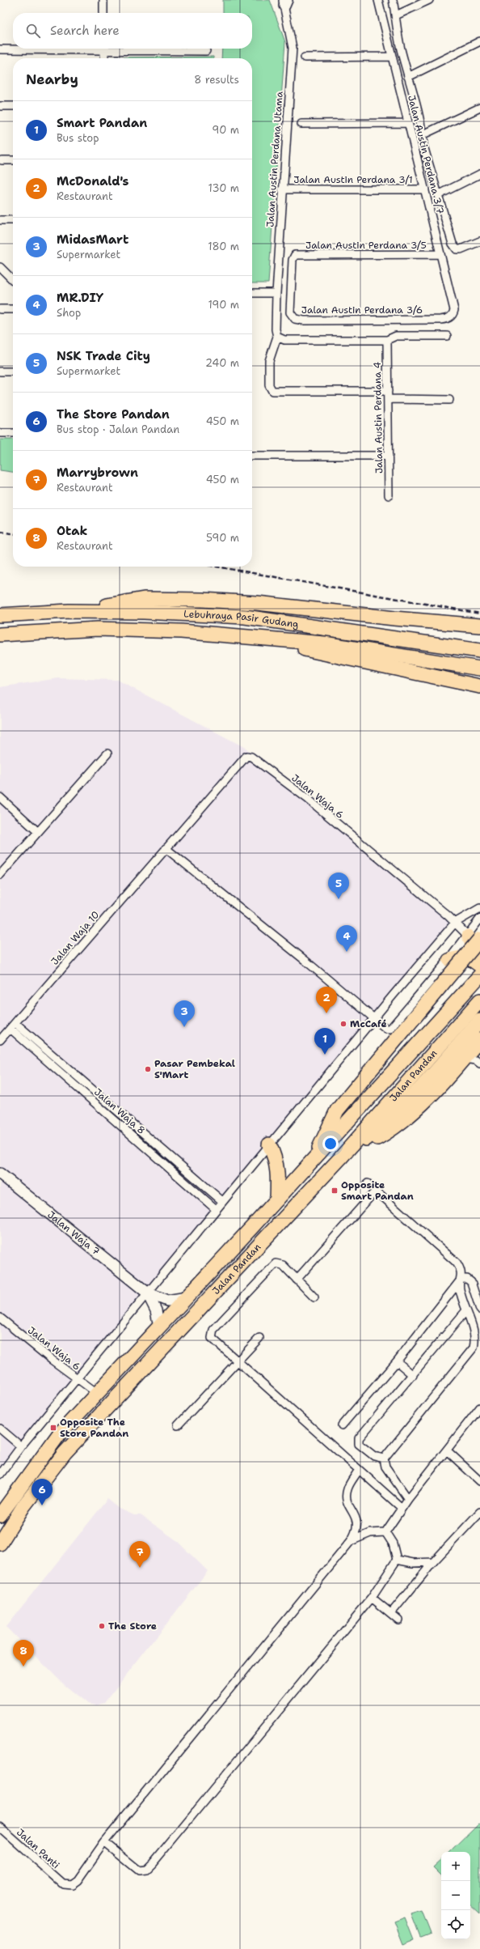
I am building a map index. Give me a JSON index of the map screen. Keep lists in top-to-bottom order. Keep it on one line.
{"streets":{"highway":["Lebuhraya Pasir Gudang","Jalan Pandan"],"street":["Jalan Austin Perdana 3/7","Jalan Austin Perdana Utama","Jalan Austin Perdana 3/1","Jalan Austin Perdana 3/5","Jalan Austin Perdana 3/6","Jalan Austin Perdana 4","Jalan Waja 6","Jalan Waja 10","Jalan Waja 8","Jalan Waja 7","Jalan Panti"]},"crossings":[["Jalan Austin Perdana 3/7","Jalan Austin Perdana 3/1"],["Jalan Austin Perdana 3/7","Jalan Austin Perdana 3/5"],["Jalan Austin Perdana 3/7","Jalan Austin Perdana 3/6"],["Jalan Austin Perdana Utama","Jalan Austin Perdana 3/1"],["Jalan Austin Perdana 3/5","Jalan Austin Perdana 3/6"],["Jalan Waja 6","Jalan Waja 10"],["Jalan Waja 6","Jalan Pandan"],["Jalan Waja 10","Jalan Waja 8"],["Jalan Pandan","Jalan Waja 7"]],"places":{"other":["McCafé","Pasar Pembekal S'Mart","The Store"],"transit":["Opposite Smart Pandan","Opposite The Store Pandan"]},"page":{"search":"Search here","heading":["Nearby","8 results"],"list":[{"mark":"1","name":"Smart Pandan","note":"Bus stop","value":"90 m"},{"mark":"2","name":"McDonald's","note":"Restaurant","value":"130 m"},{"mark":"3","name":"MidasMart","note":"Supermarket","value":"180 m"},{"mark":"4","name":"MR.DIY","note":"Shop","value":"190 m"},{"mark":"5","name":"NSK Trade City","note":"Supermarket","value":"240 m"},{"mark":"6","name":"The Store Pandan","note":"Bus stop · Jalan Pandan","value":"450 m"},{"mark":"7","name":"Marrybrown","note":"Restaurant","value":"450 m"},{"mark":"8","name":"Otak","note":"Restaurant","value":"590 m"}],"pins":["5","4","2","3","1","6","7","8"],"map_buttons":["+","−"]}}
